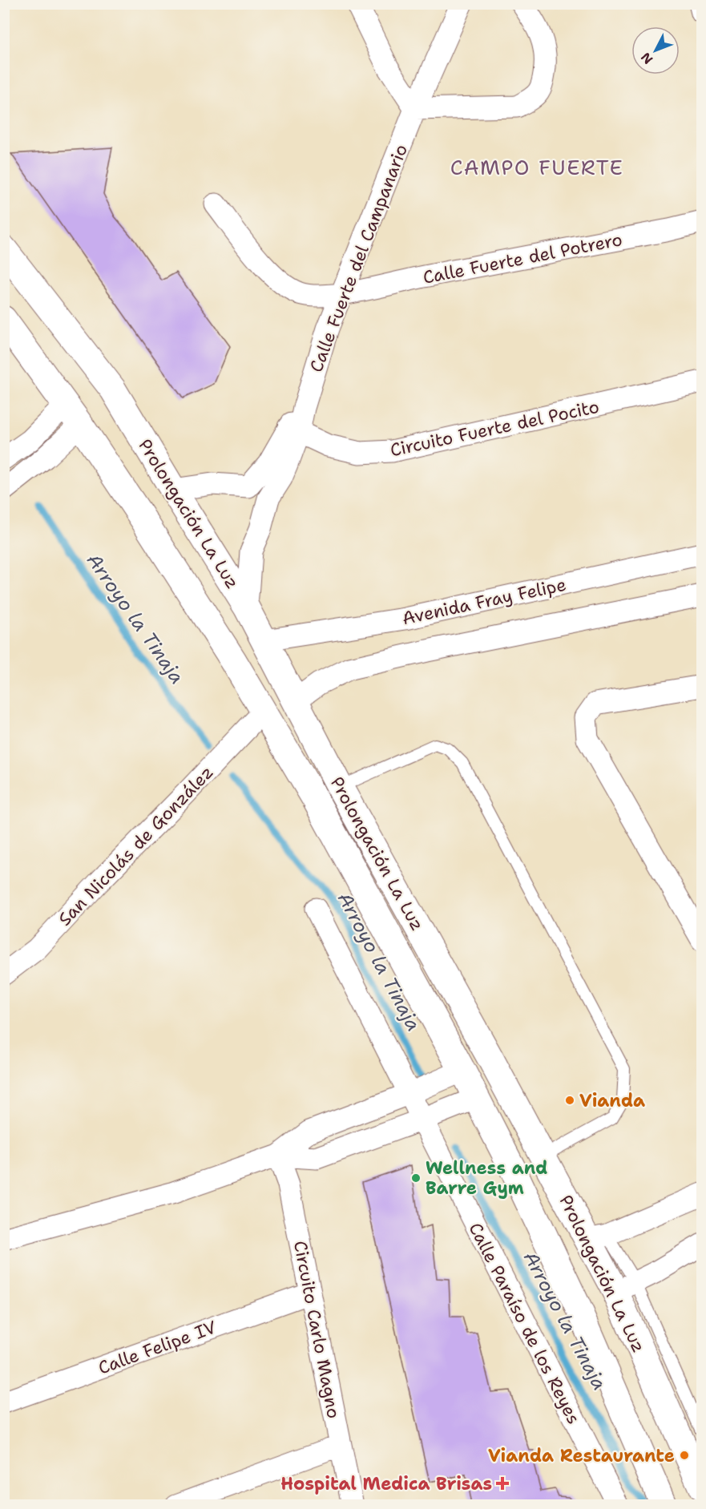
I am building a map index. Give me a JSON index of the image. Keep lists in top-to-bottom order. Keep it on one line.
{"streets":{"main road":["Prolongación La Luz"],"street":["Calle Fuerte del Campanario","Calle Fuerte del Potrero","Circuito Fuerte del Pocito","Avenida Fray Felipe","San Nicolás de González","Calle Paraíso de los Reyes","Circuito Carlo Magno","Calle Felipe IV"]},"crossings":[["Calle Fuerte del Campanario","Calle Fuerte del Potrero"],["Calle Fuerte del Campanario","Circuito Fuerte del Pocito"],["Calle Fuerte del Campanario","Prolongación La Luz"],["Prolongación La Luz","Avenida Fray Felipe"],["Prolongación La Luz","San Nicolás de González"],["Circuito Carlo Magno","Calle Felipe IV"]],"districts":["CAMPO FUERTE"],"water":["Arroyo la Tinaja"],"places":{"other":["Vianda","Wellness and Barre Gym","Vianda Restaurante"],"health":["Hospital Medica Brisas"]},"north":"bottom left"}
